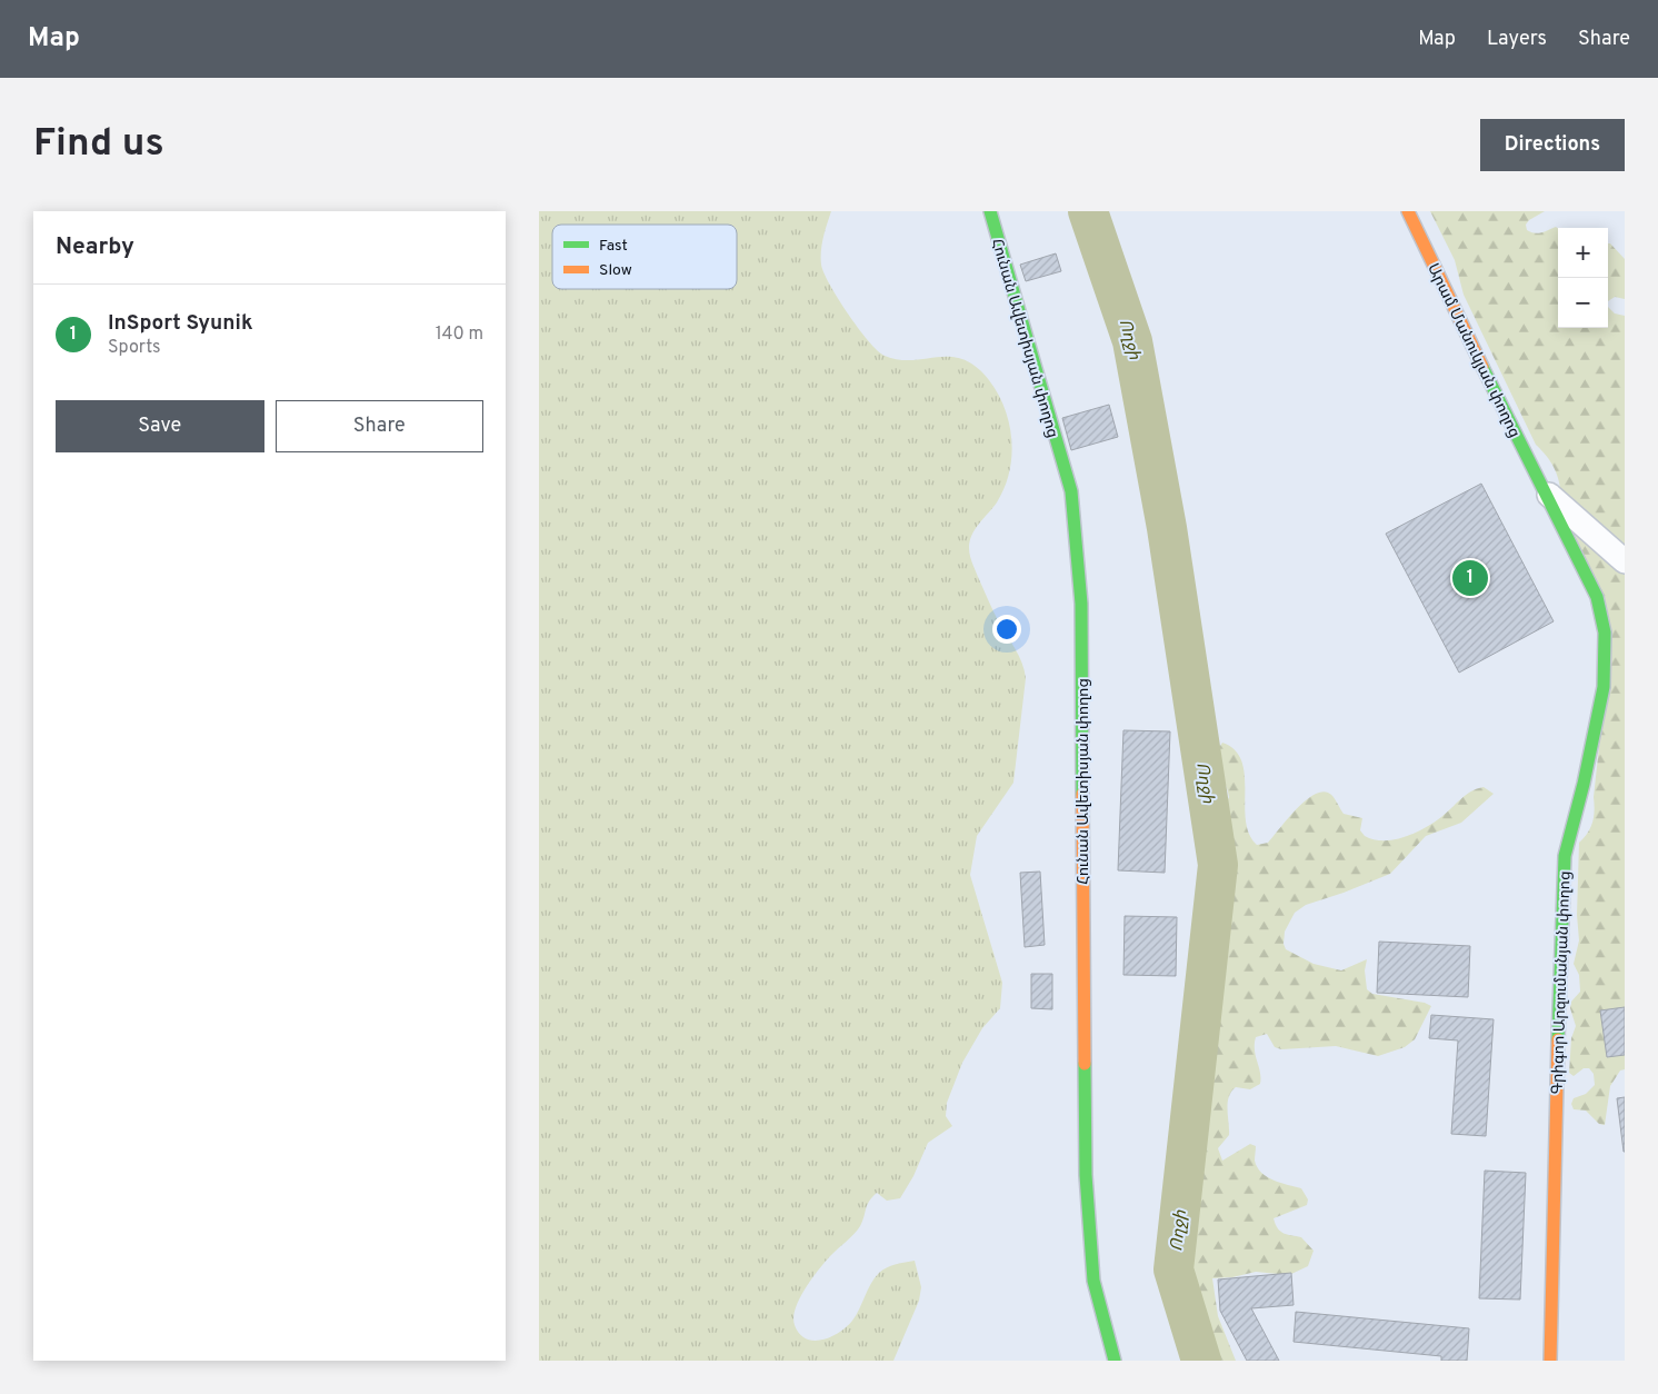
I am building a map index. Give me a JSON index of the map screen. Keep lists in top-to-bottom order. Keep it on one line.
{"streets":{"main road":["Հունան Ավետիսյան փողոց","Արամ Մանուկյան փողոց","Գրիգոր Արզումանյան փողոց"]},"crossings":[["Արամ Մանուկյան փողոց","Գրիգոր Արզումանյան փողոց"]],"water":["Ողջի"],"legend":["Fast","Slow"],"page":{"header":"Map","nav":["Map","Layers","Share"],"buttons":["Directions",["Save","Share"]],"title":"Find us","heading":"Nearby","map_buttons":["+","−"],"list":[{"mark":"1","name":"InSport Syunik","note":"Sports","value":"140 m"}],"pins":"1"}}
